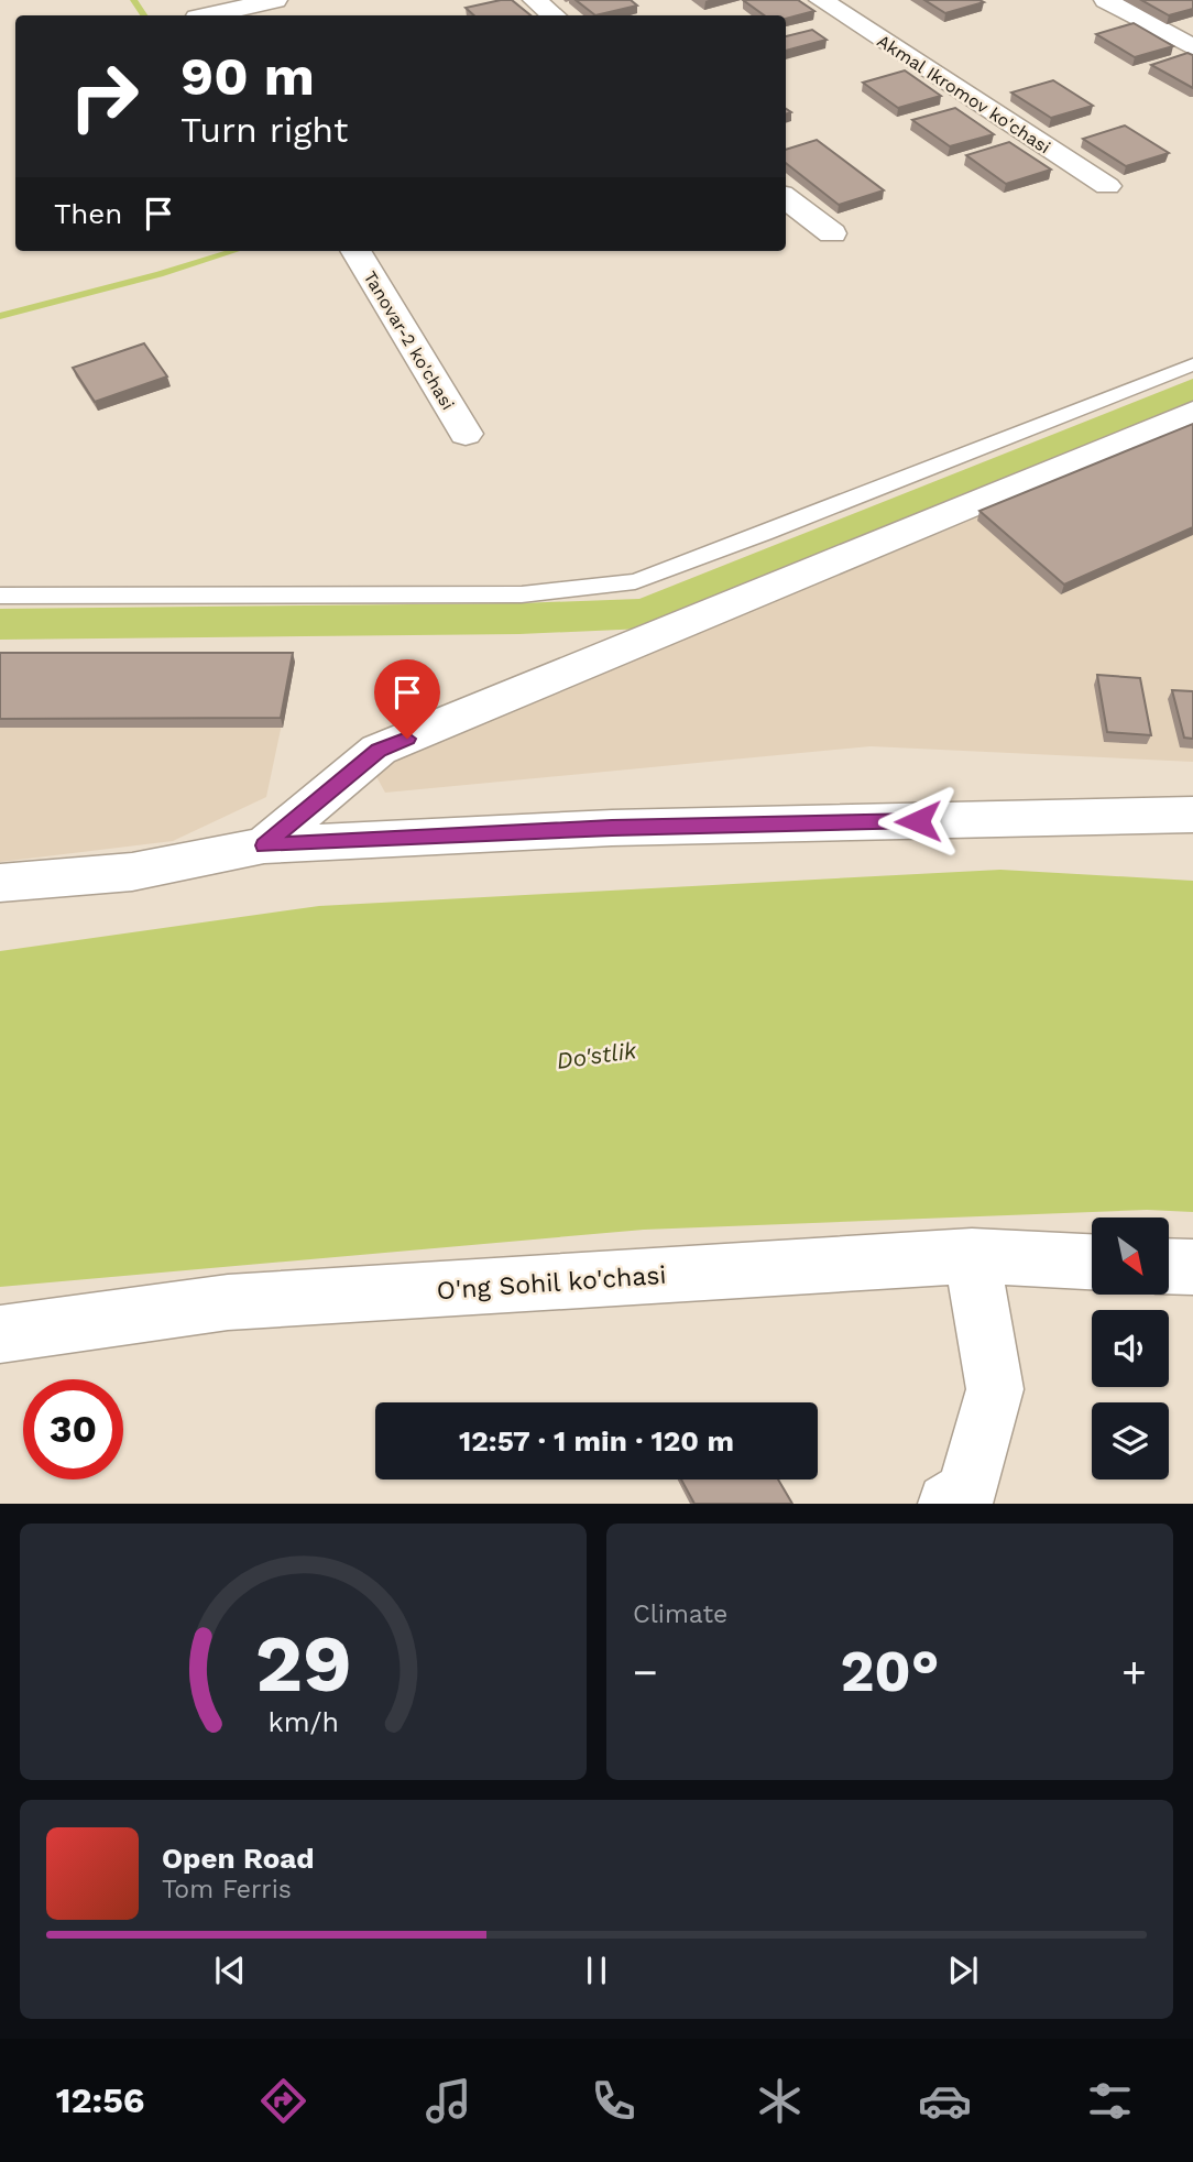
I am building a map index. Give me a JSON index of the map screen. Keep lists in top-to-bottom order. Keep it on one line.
{"streets":{"street":["Akmal Ikromov ko'chasi","Tanovar-2 ko'chasi","O'ng Sohil ko'chasi"]},"water":["Do'stlik"],"north":"bottom right","page":{"turn":["90 m","Turn right"],"then":"Then","limit":"30","trip":"12:57 · 1 min · 120 m","tile":"Climate","heat":["−","20°","+"],"song":["Open Road","Tom Ferris"],"tabs":"12:56","gauge":["29","km/h"]}}
